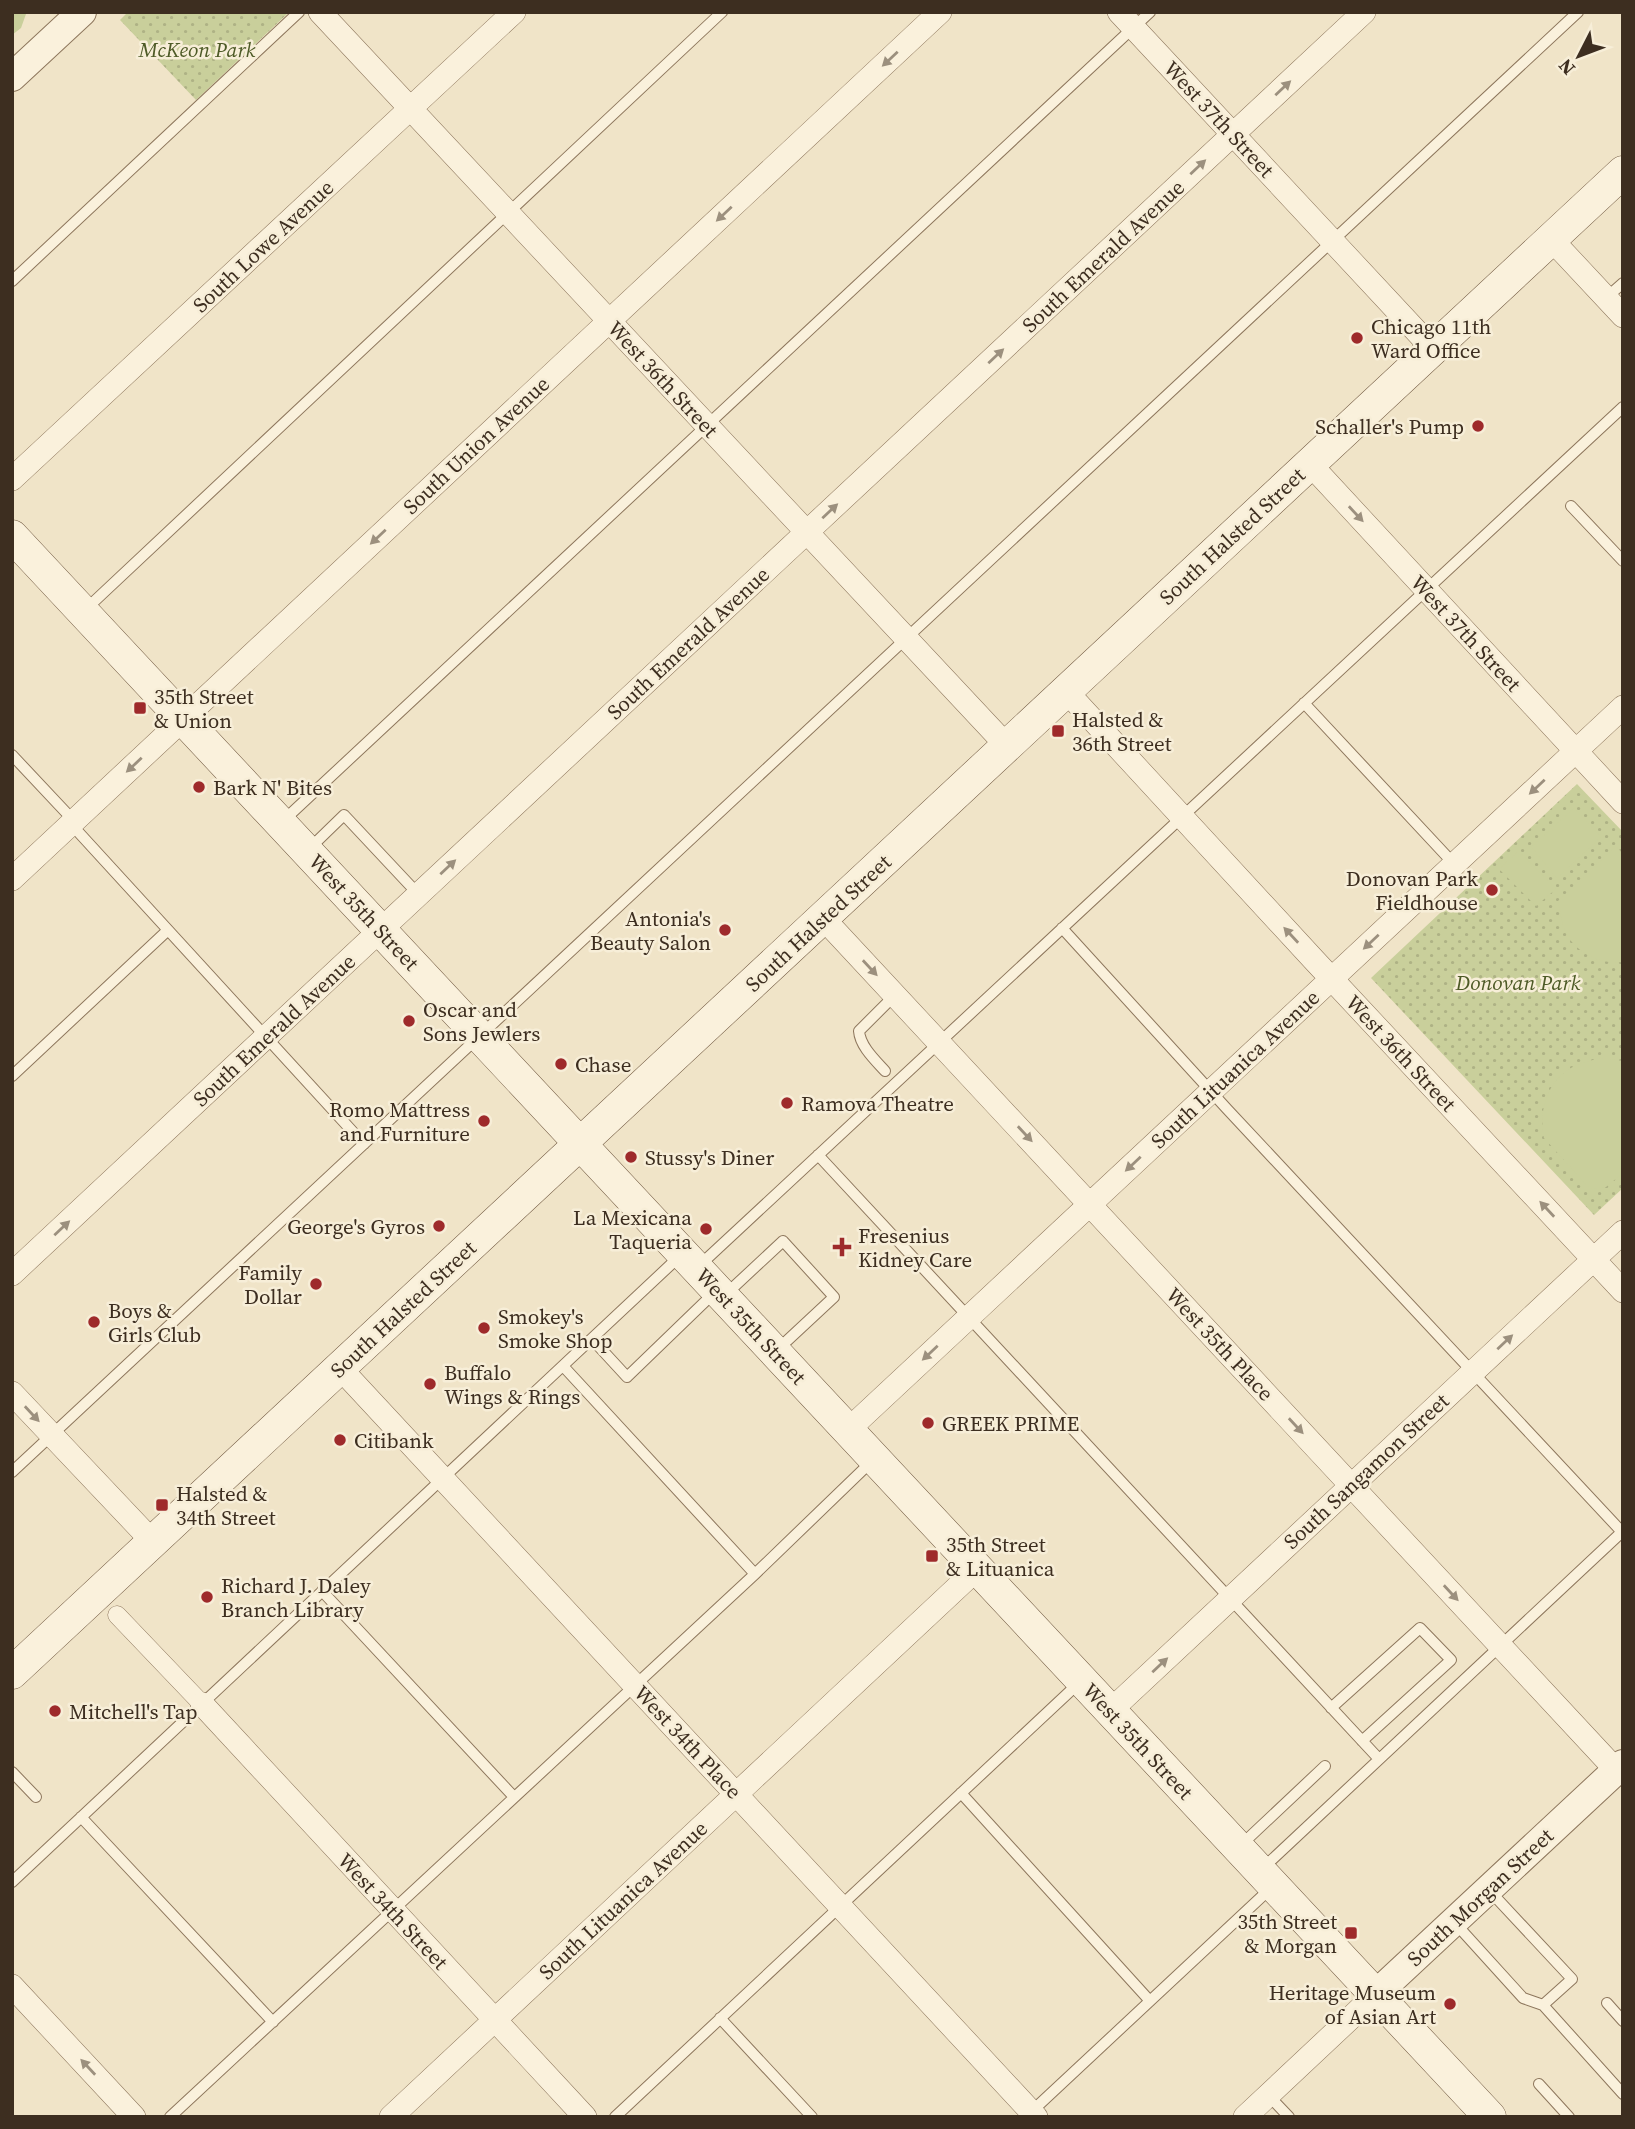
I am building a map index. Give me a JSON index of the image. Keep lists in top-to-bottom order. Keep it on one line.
{"streets":{"main road":["South Halsted Street","West 35th Street"],"street":["West 37th Street","South Lowe Avenue","South Emerald Avenue","West 36th Street","South Union Avenue","South Lituanica Avenue","West 35th Place","South Sangamon Street","West 34th Place","South Morgan Street","West 34th Street"]},"crossings":[["West 37th Street","South Emerald Avenue"],["West 37th Street","South Halsted Street"],["West 37th Street","South Lituanica Avenue"],["South Lowe Avenue","West 36th Street"],["South Emerald Avenue","West 36th Street"],["South Emerald Avenue","West 35th Street"],["West 36th Street","South Union Avenue"],["West 36th Street","South Halsted Street"],["West 36th Street","South Lituanica Avenue"],["West 36th Street","South Sangamon Street"],["South Union Avenue","West 35th Street"],["South Halsted Street","West 35th Street"],["South Halsted Street","West 35th Place"],["South Halsted Street","West 34th Place"],["West 35th Street","South Lituanica Avenue"],["West 35th Street","South Sangamon Street"],["West 35th Street","South Morgan Street"],["South Lituanica Avenue","West 35th Place"],["South Lituanica Avenue","West 34th Place"],["South Lituanica Avenue","West 34th Street"],["West 35th Place","South Sangamon Street"],["West 35th Place","South Morgan Street"]],"one_way":["South Emerald Avenue","South Union Avenue","South Lituanica Avenue","West 35th Place","South Sangamon Street"],"parks":["McKeon Park","Donovan Park"],"places":{"other":["Chicago 11th Ward Office","Schaller's Pump","Bark N' Bites","Donovan Park Fieldhouse","Antonia's Beauty Salon","Oscar and Sons Jewlers","Chase","Ramova Theatre","Romo Mattress and Furniture","Stussy's Diner","George's Gyros","La Mexicana Taqueria","Family Dollar","Boys & Girls Club","Smokey's Smoke Shop","Buffalo Wings & Rings","GREEK PRIME","Citibank","Richard J. Daley Branch Library","Mitchell's Tap","Heritage Museum of Asian Art"],"transit":["35th Street & Union","Halsted & 36th Street","Halsted & 34th Street","35th Street & Lituanica","35th Street & Morgan"],"health":["Fresenius Kidney Care"]},"north":"bottom left"}
